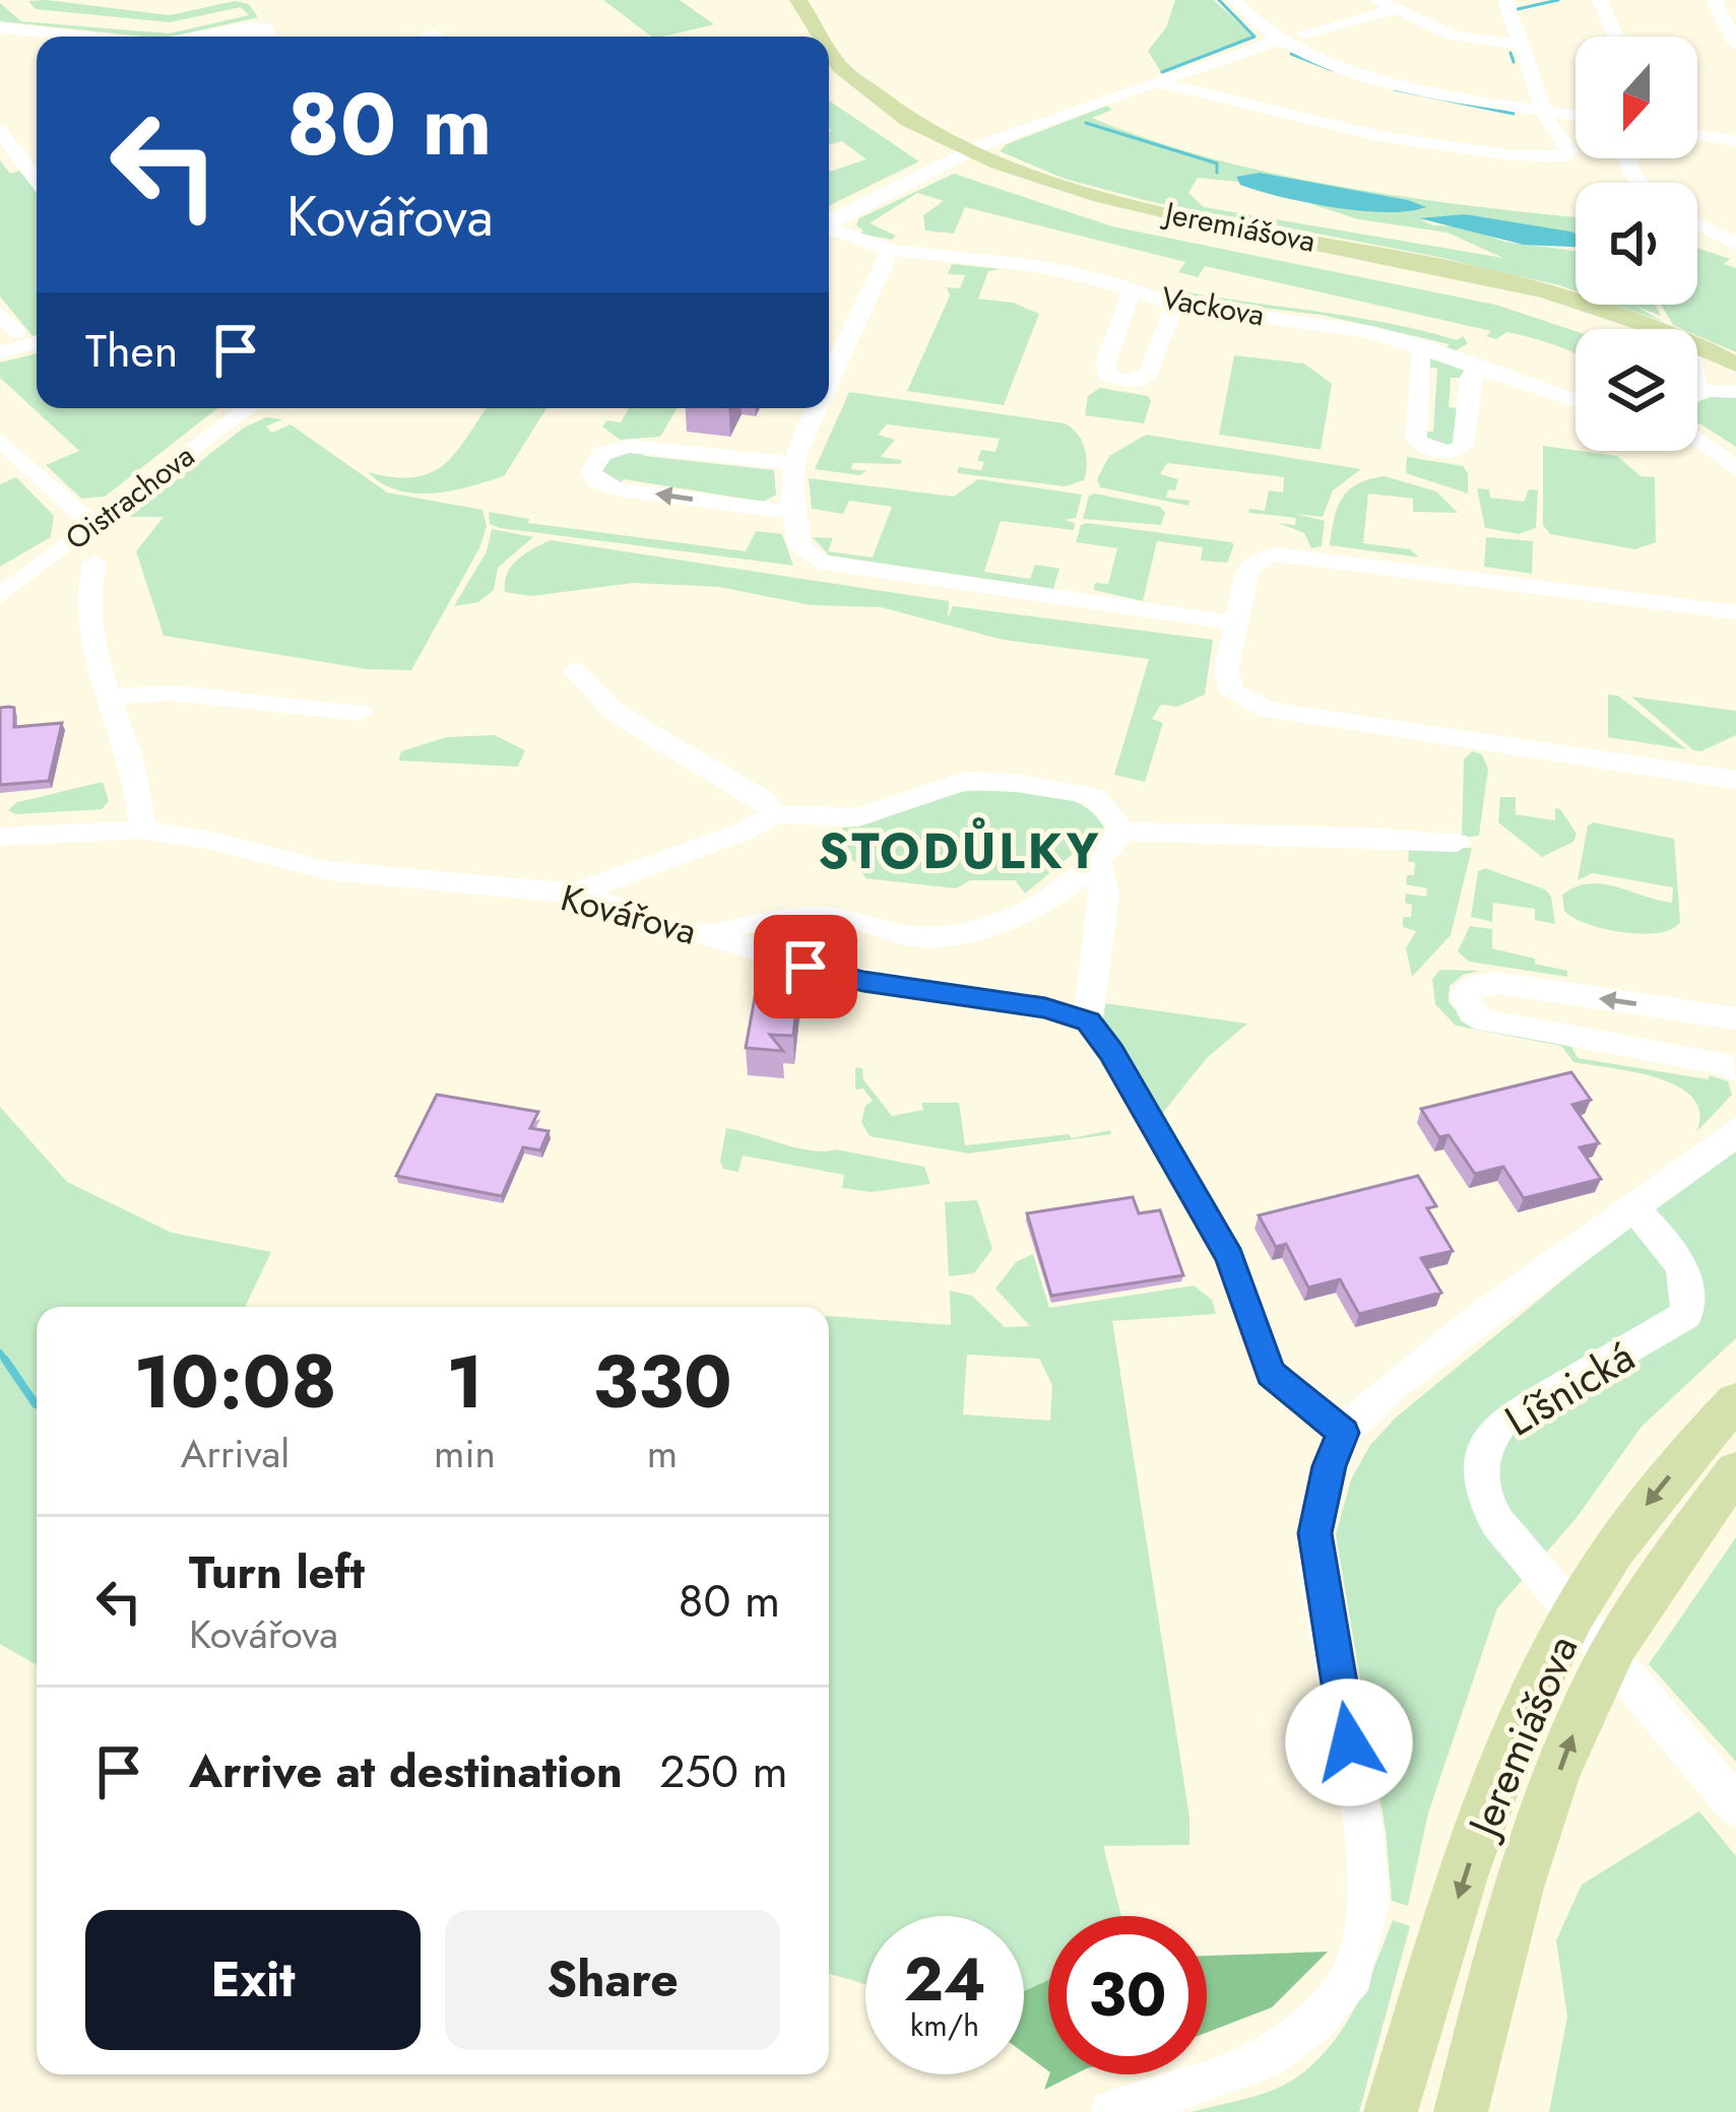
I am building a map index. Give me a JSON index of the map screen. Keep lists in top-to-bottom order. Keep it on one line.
{"streets":{"main road":["Jeremiášova"],"street":["Vackova","Oistrachova","Kovářova","Líšnická"]},"districts":["STODŮLKY"],"north":"bottom","page":{"turn":["80 m","Kovářova"],"then":"Then","eta":["10:08","Arrival","1","min","330","m"],"list":[{"name":"Turn left","note":"Kovářova","value":"80 m"},{"name":"Arrive at destination","value":"250 m"}],"buttons":["Exit","Share"],"speed":"24 km/h","limit":"30"}}
